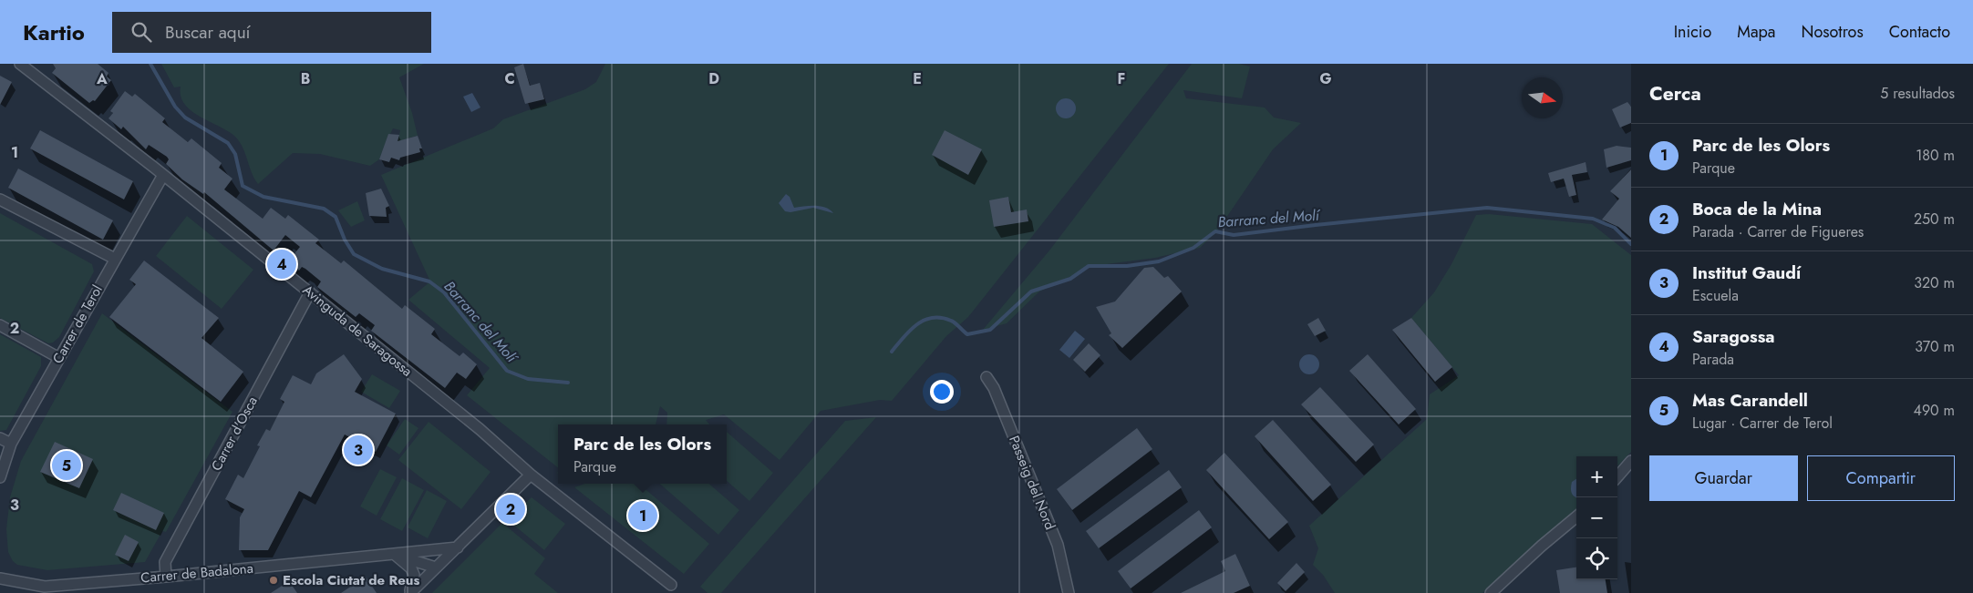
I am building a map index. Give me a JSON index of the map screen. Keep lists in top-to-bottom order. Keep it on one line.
{"streets":{"street":["Carrer de Terol","Avinguda de Saragossa","Carrer d'Osca","Passeig del Nord","Carrer de Badalona"]},"crossings":[["Carrer de Terol","Avinguda de Saragossa"],["Avinguda de Saragossa","Carrer d'Osca"],["Carrer d'Osca","Carrer de Badalona"]],"water":["Barranc del Molí"],"places":["Escola Ciutat de Reus"],"north":"right","page":{"header":"Kartio","search":"Buscar aquí","nav":["Inicio","Mapa","Nosotros","Contacto"],"heading":["Cerca","5 resultados"],"list":[{"mark":"1","name":"Parc de les Olors","note":"Parque","value":"180 m"},{"mark":"2","name":"Boca de la Mina","note":"Parada · Carrer de Figueres","value":"250 m"},{"mark":"3","name":"Institut Gaudí","note":"Escuela","value":"320 m"},{"mark":"4","name":"Saragossa","note":"Parada","value":"370 m"},{"mark":"5","name":"Mas Carandell","note":"Lugar · Carrer de Terol","value":"490 m"}],"pins":["4","3","5","2","1"],"popup":["Parc de les Olors","Parque"],"buttons":["Guardar","Compartir"],"map_buttons":["+","−"]},"grid":{"columns":["A","B","C","D","E","F","G"],"rows":["1","2","3"]}}
